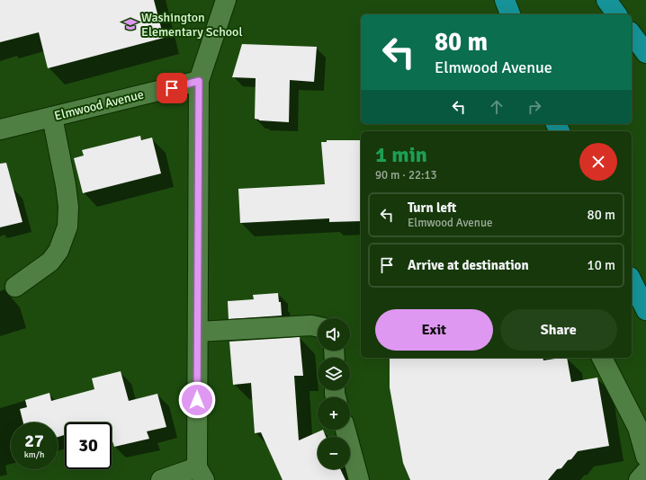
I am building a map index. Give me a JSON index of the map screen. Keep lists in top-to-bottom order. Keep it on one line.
{"streets":{"street":["Elmwood Avenue"]},"places":{"school or university":["Washington Elementary School"]},"page":{"turn":["80 m","Elmwood Avenue"],"heading":["1 min","90 m · 22:13"],"list":[{"name":"Turn left","note":"Elmwood Avenue","value":"80 m"},{"name":"Arrive at destination","value":"10 m"}],"buttons":["Exit","Share"],"map_buttons":["+","−"],"speed":"27 km/h","limit":"30"}}
